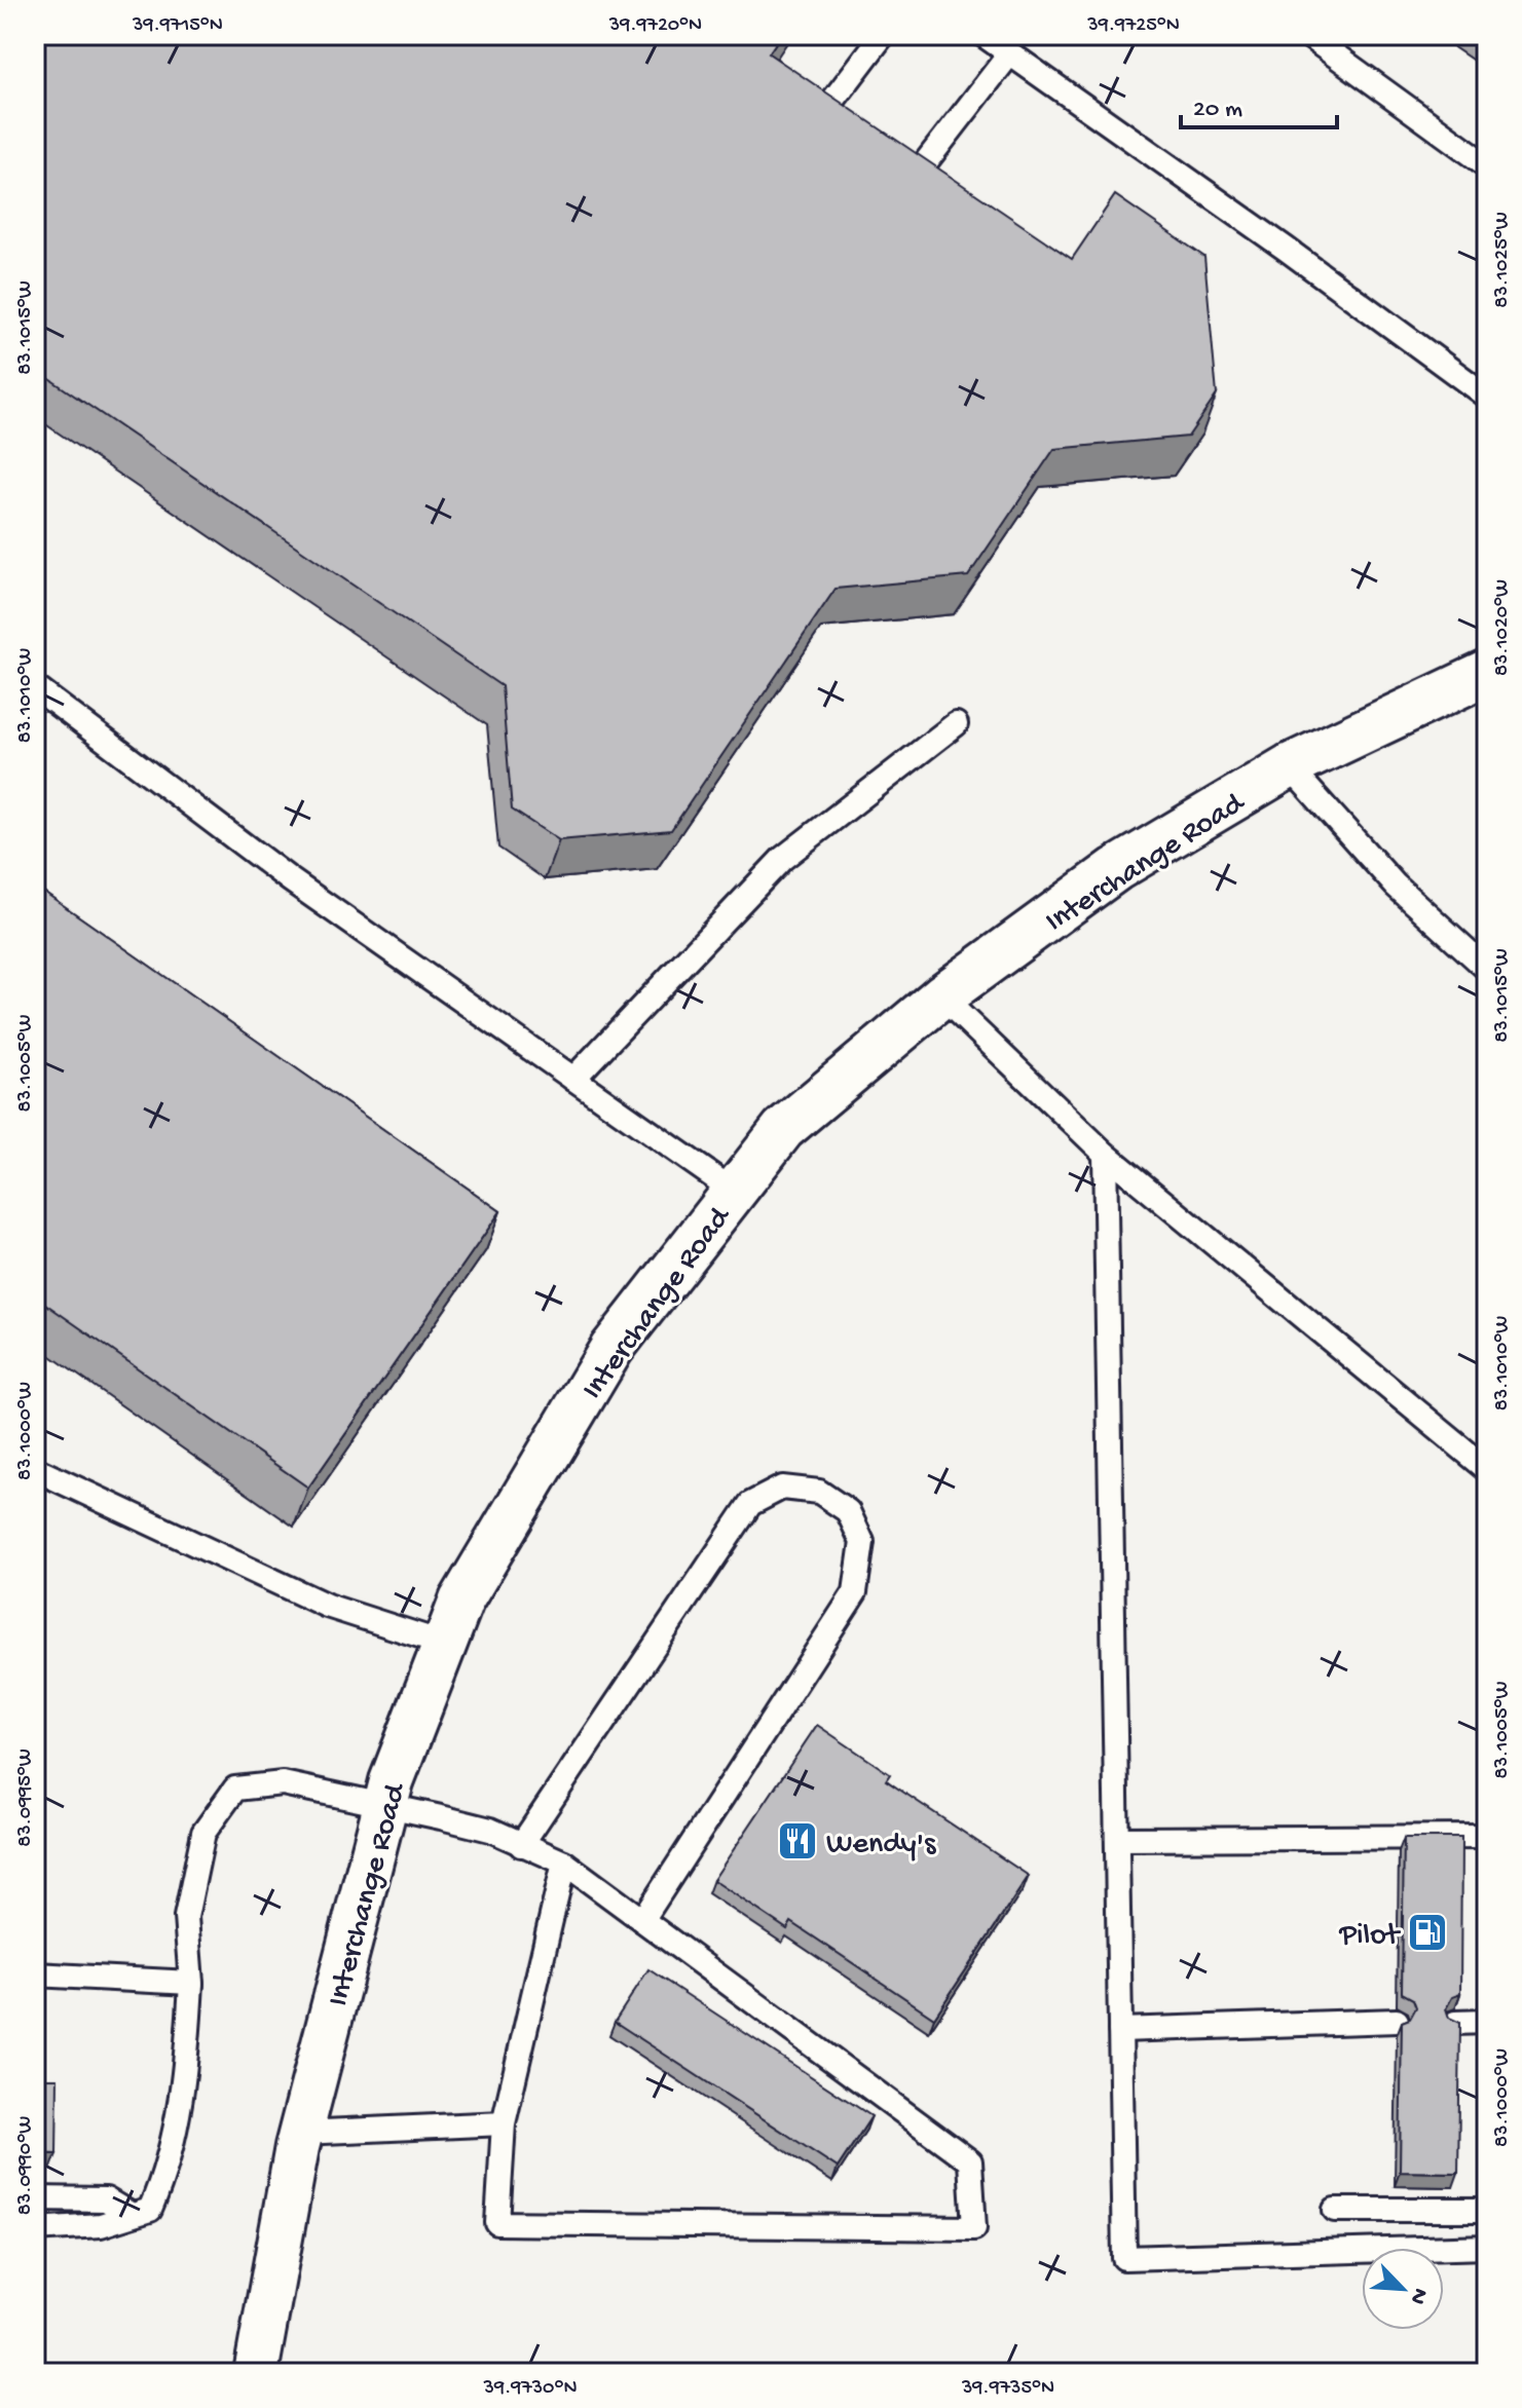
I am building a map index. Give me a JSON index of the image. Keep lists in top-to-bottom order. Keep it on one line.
{"streets":{"street":["Interchange Road"]},"places":{"restaurant":["Wendy's"],"fuel station":["Pilot"]},"scale_bar":"20 m","north":"bottom right","coordinates":["39.9715°N","39.9720°N","39.9725°N","83.1025°W","83.1015°W","83.1020°W","83.1010°W","83.1005°W","83.1000°W","83.0995°W","83.0990°W","39.9730°N","39.9735°N"]}
